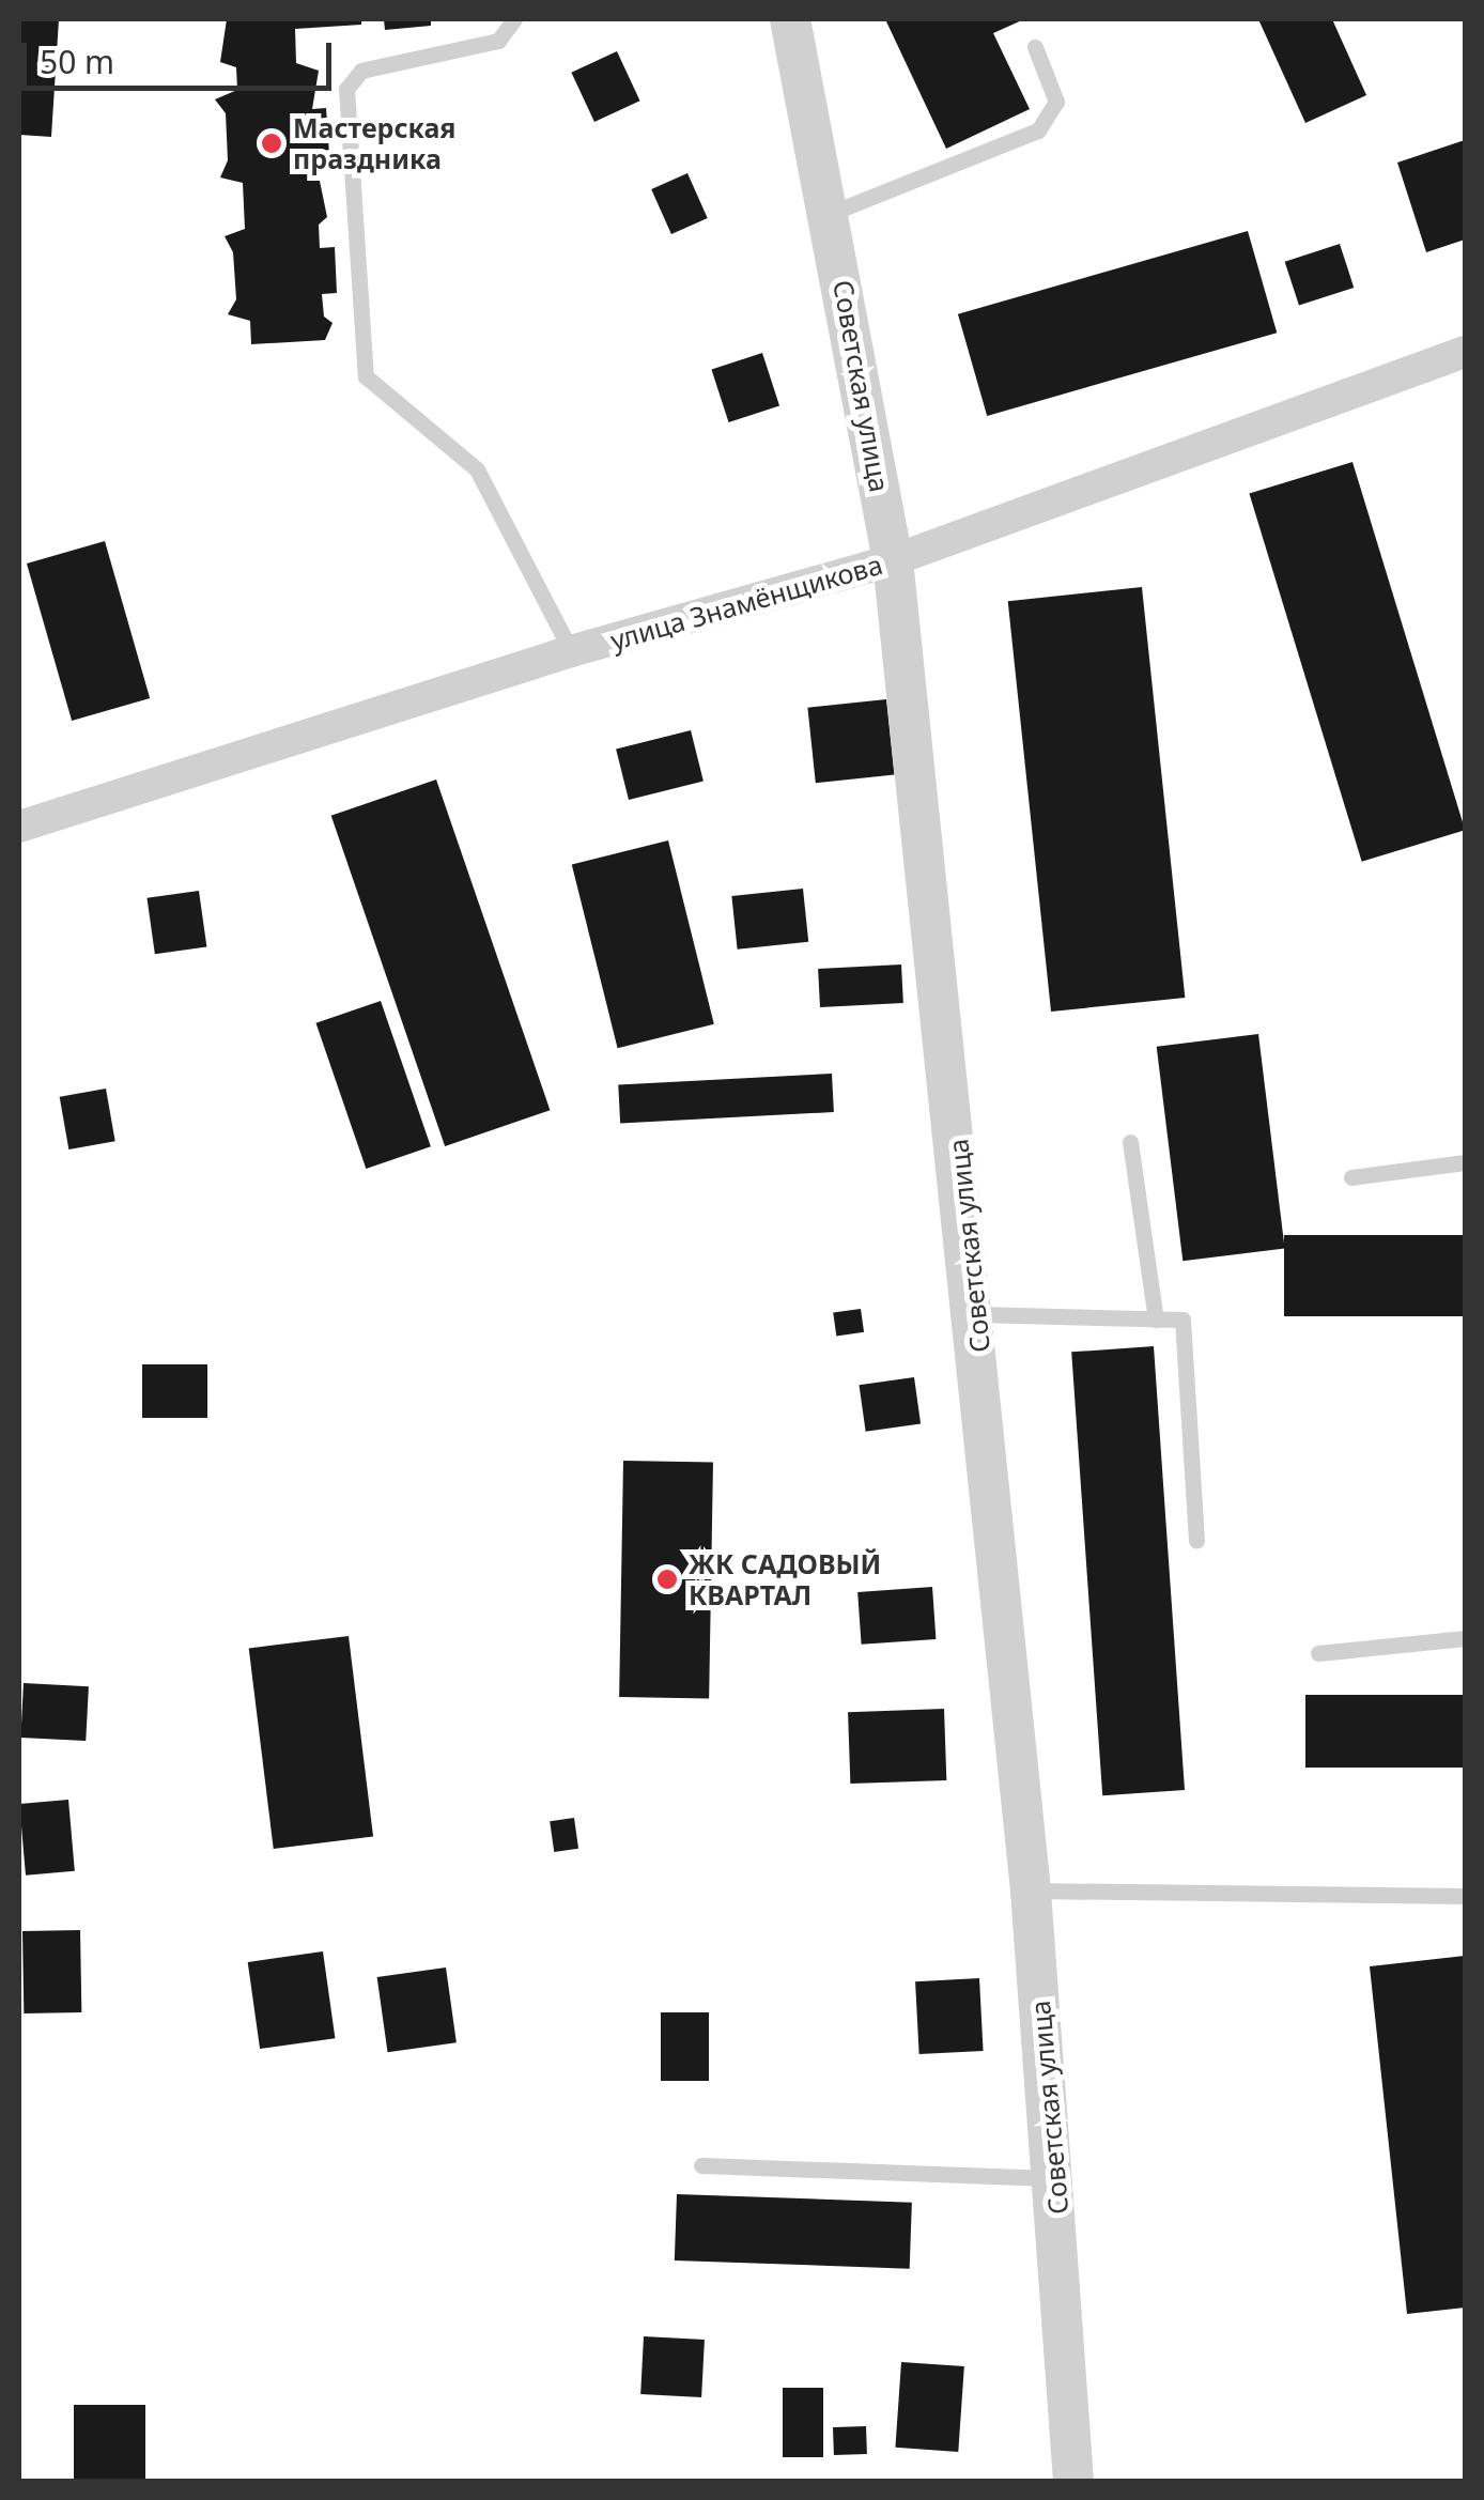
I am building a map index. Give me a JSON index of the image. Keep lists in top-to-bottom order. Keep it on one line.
{"streets":{"street":["Советская улица","улица Знамёнщикова"]},"crossings":[["Советская улица","улица Знамёнщикова"]],"places":["Мастерская праздника","ЖК САДОВЫЙ КВАРТАЛ"],"scale_bar":"50 m"}
